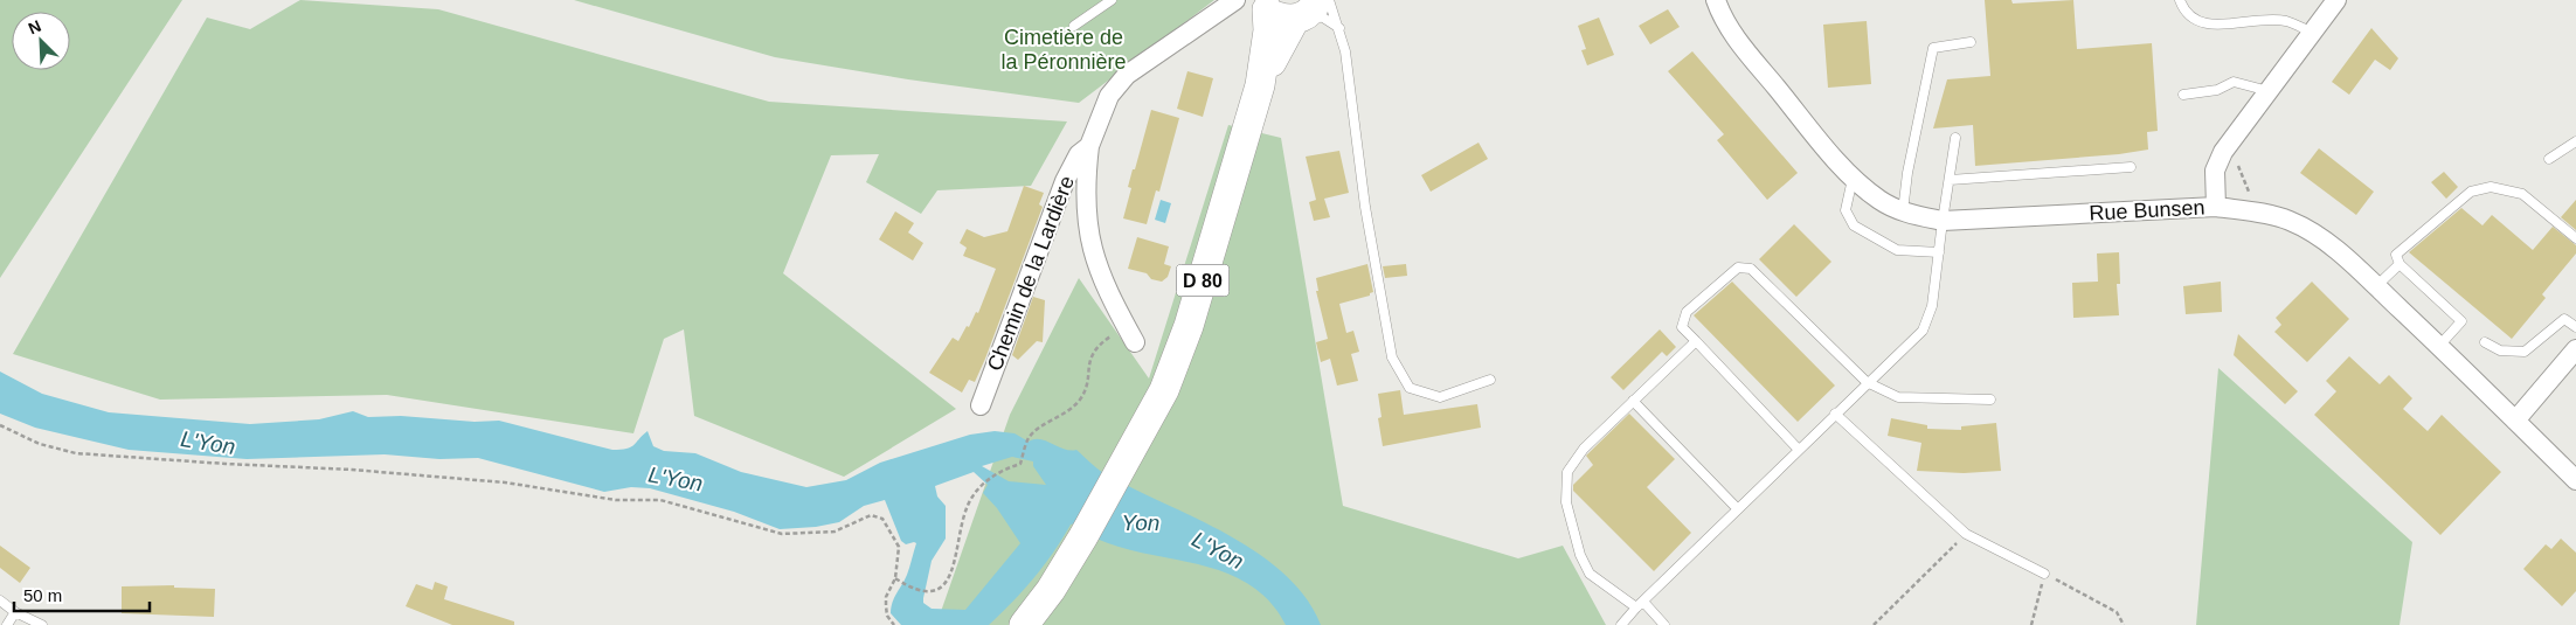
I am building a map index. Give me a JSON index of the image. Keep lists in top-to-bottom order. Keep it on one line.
{"streets":{"main road":["D 80"],"street":["Rue Bunsen","Chemin de la Lardière"]},"crossings":[["Chemin de la Lardière","D 80"]],"water":["L'Yon","Yon"],"parks":["Cimetière de la Péronnière"],"scale_bar":"50 m","north":"top left"}
